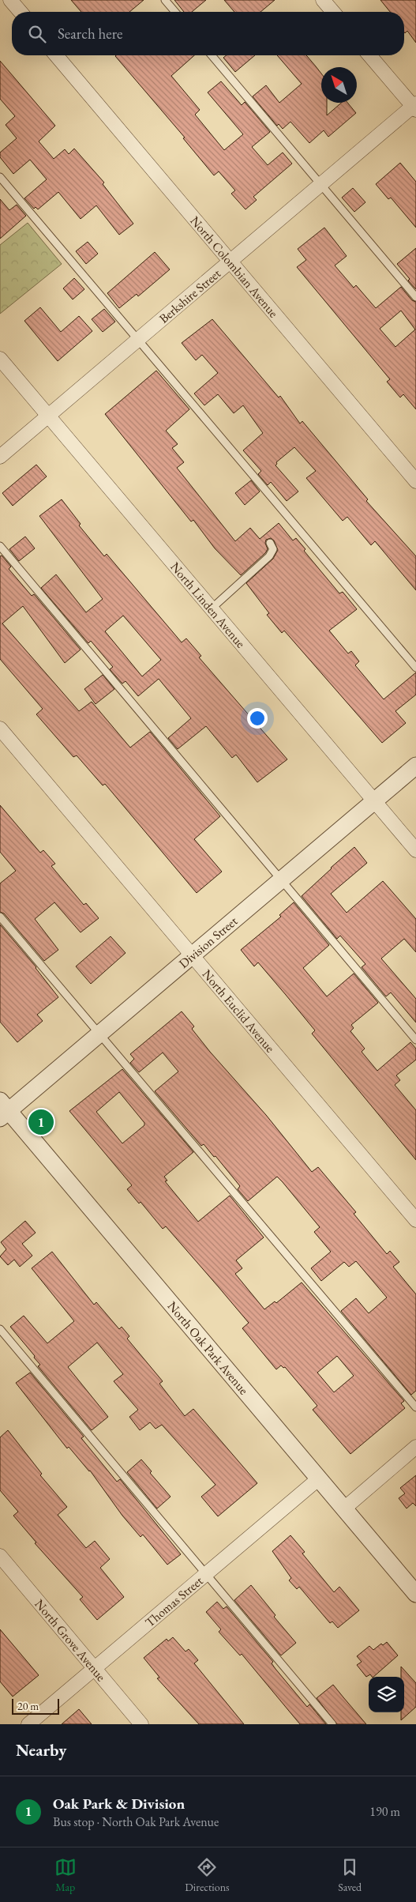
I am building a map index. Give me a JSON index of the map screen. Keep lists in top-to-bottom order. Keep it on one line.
{"streets":{"street":["North Colombian Avenue","Berkshire Street","North Linden Avenue","Division Street","North Euclid Avenue","North Oak Park Avenue","Thomas Street","North Grove Avenue"]},"crossings":[["North Colombian Avenue","Berkshire Street"],["Berkshire Street","North Linden Avenue"],["North Linden Avenue","Division Street"],["Division Street","North Euclid Avenue"],["Division Street","North Oak Park Avenue"],["North Oak Park Avenue","Thomas Street"],["Thomas Street","North Grove Avenue"]],"scale_bar":"20 m","north":"top left","page":{"search":"Search here","pins":"1","scale":"20 m","heading":"Nearby","list":[{"mark":"1","name":"Oak Park & Division","note":"Bus stop · North Oak Park Avenue","value":"190 m"}],"nav":["Map","Directions","Saved"]}}
